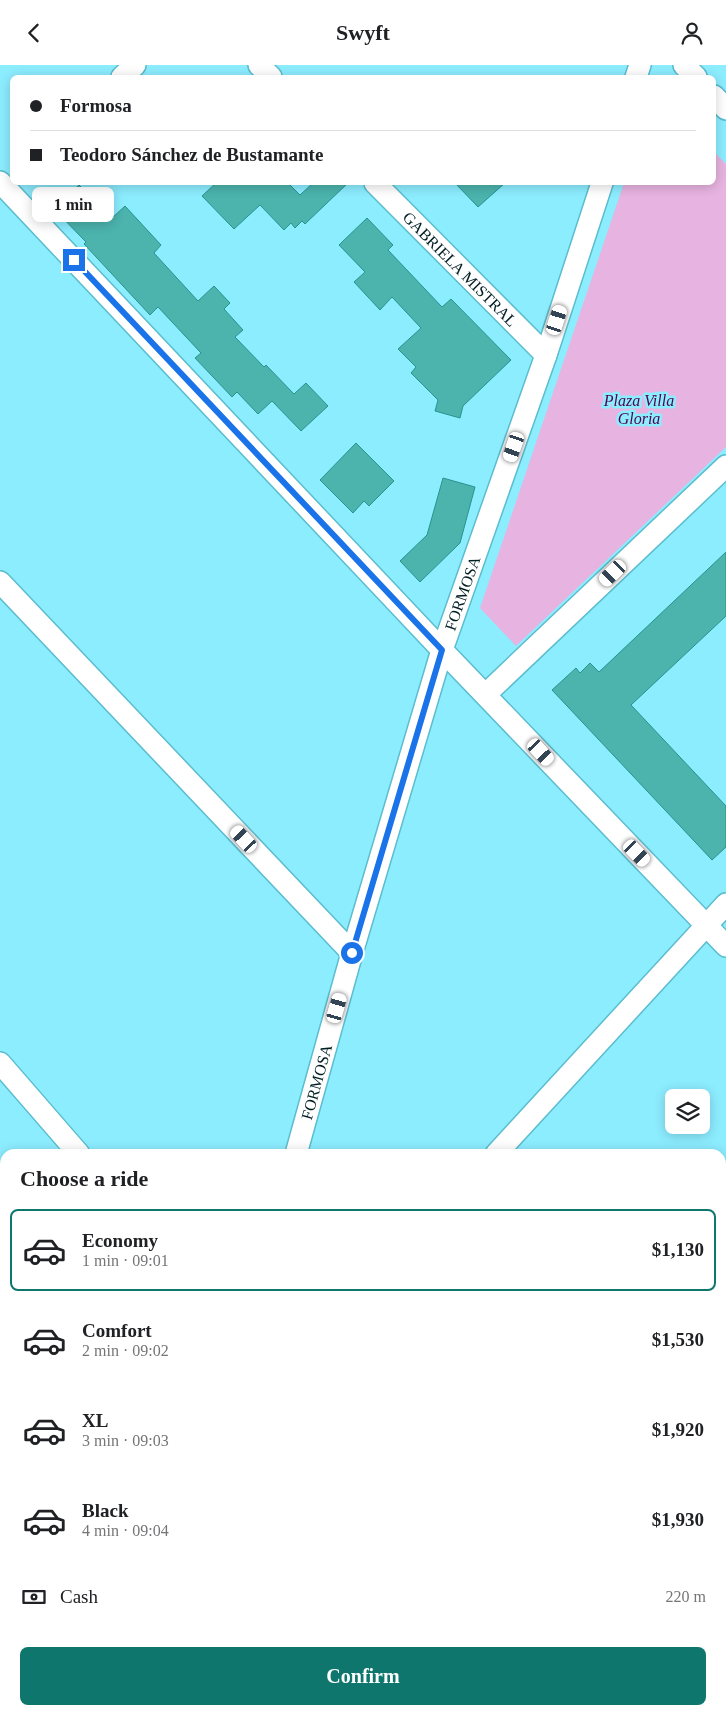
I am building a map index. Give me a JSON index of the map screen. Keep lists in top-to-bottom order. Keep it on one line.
{"streets":{"street":["GABRIELA MISTRAL","FORMOSA"]},"crossings":[["GABRIELA MISTRAL","FORMOSA"]],"parks":["Plaza Villa Gloria"],"page":{"header":"Swyft","banner":["Formosa","Teodoro Sánchez de Bustamante"],"bubble":"1 min","heading":"Choose a ride","list":[{"name":"Economy","note":"1 min · 09:01","value":"$1,130"},{"name":"Comfort","note":"2 min · 09:02","value":"$1,530"},{"name":"XL","note":"3 min · 09:03","value":"$1,920"},{"name":"Black","note":"4 min · 09:04","value":"$1,930"}],"pay":["Cash","220 m"],"buttons":"Confirm"}}
